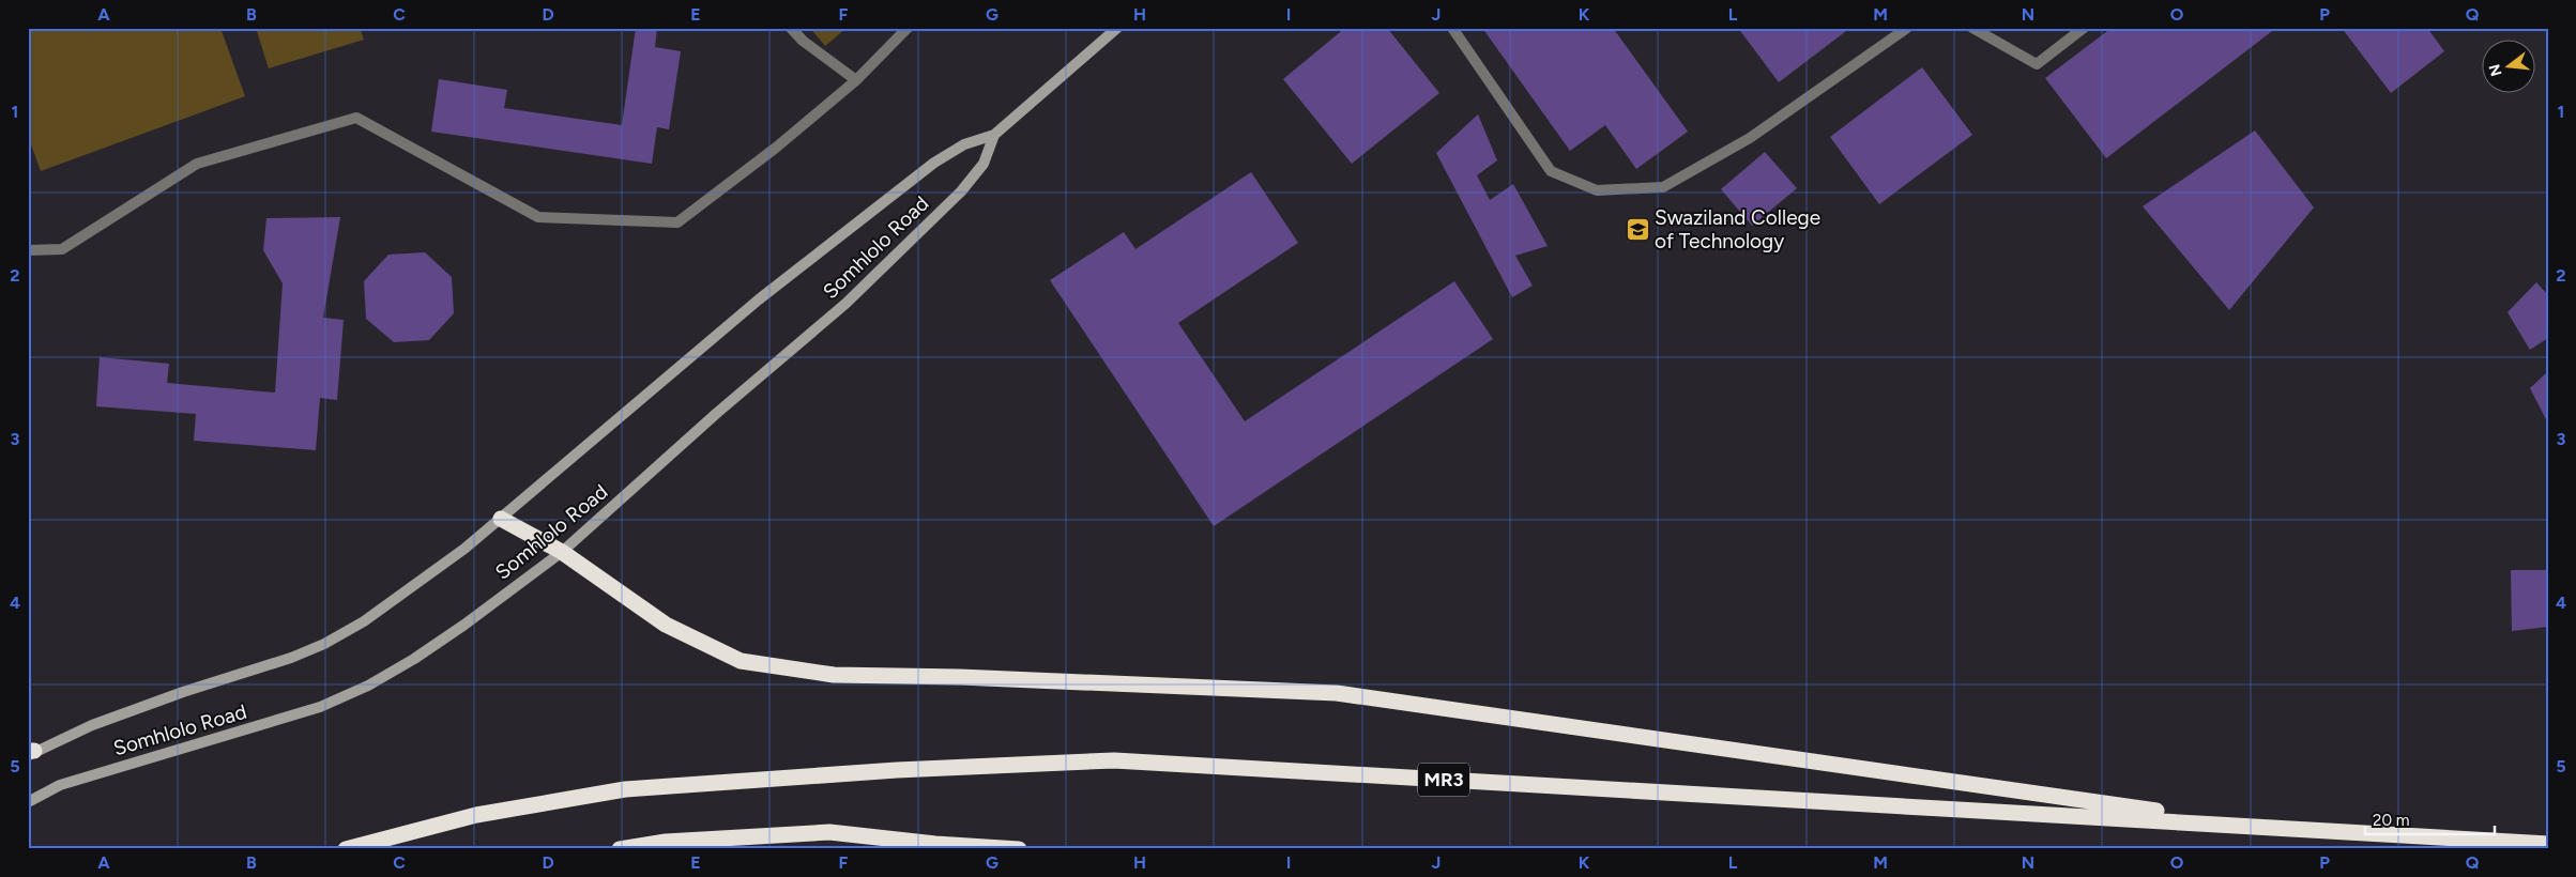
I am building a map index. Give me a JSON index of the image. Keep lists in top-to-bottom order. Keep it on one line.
{"streets":{"highway":["MR3"],"main road":["Somhlolo Road"]},"places":{"school or university":["Swaziland College of Technology"]},"scale_bar":"20 m","north":"left","grid":{"columns":["A","B","C","D","E","F","G","H","I","J","K","L","M","N","O","P","Q"],"rows":["1","2","3","4","5"]}}
